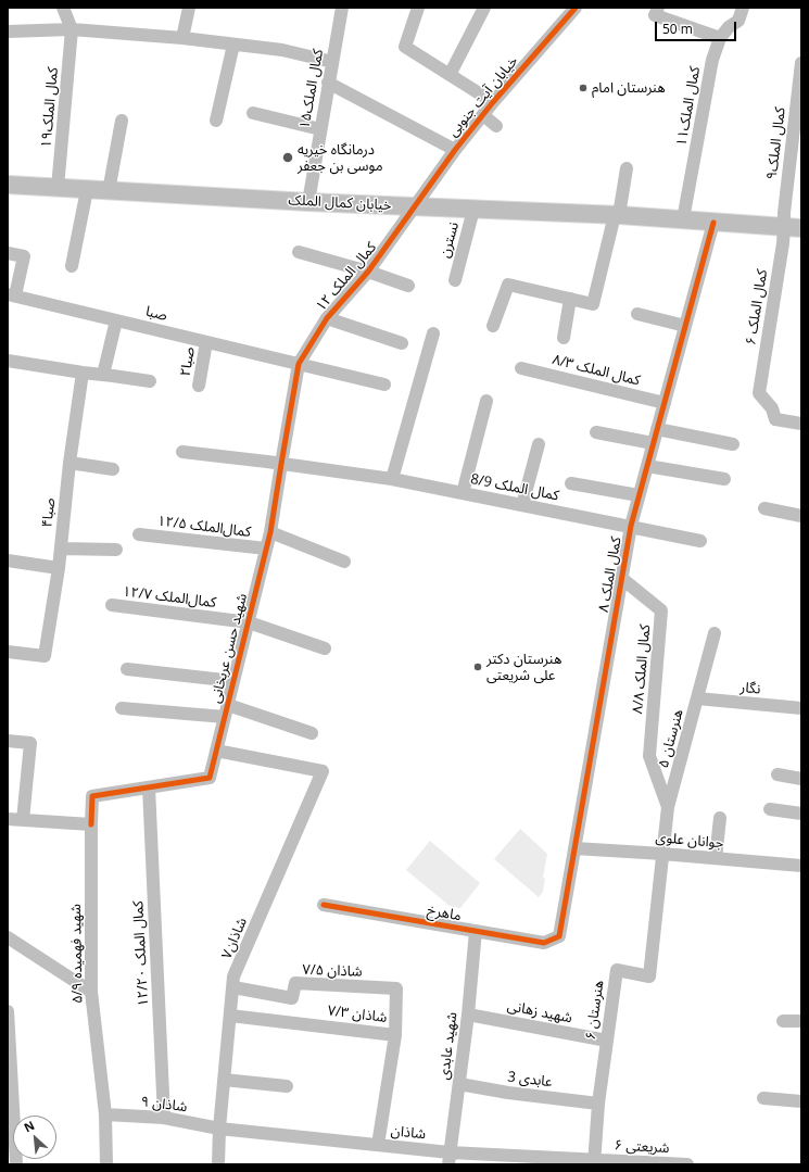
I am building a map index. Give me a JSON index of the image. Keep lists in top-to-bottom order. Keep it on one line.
{"streets":{"main road":["خیابان کمال الملک"],"street":["کمال الملک۱۵","خیابان آیت جنوبی","کمال الملک۱۱","کمال الملک۱۹","کمال الملک۹","نسترن","کمال الملک ۱۲","کمال الملک ۶","صبا","صبا۲","کمال الملک ۸/۳","کمال الملک 8/9","صبا۴","کمال‌الملک ۱۲/۵","کمال الملک ۸","کمال‌الملک ۱۲/۷","شهید حسن عربخانی","کمال الملک ۸/۸","نگار","هنرستان ۵","جوانان علوی","ماهرخ","شاذان۷","شهید فهمیده ۵/۹","کمال الملک ۱۲/۲۰","شاذان ۷/۵","هنرستان ۶","شهید زهانی","شاذان ۷/۳","شهید عابدی","عابدی 3","شاذان ۹","شاذان","شریعتی ۶"]},"crossings":[["کمال الملک۱۵","خیابان کمال الملک"],["خیابان آیت جنوبی","خیابان کمال الملک"],["خیابان آیت جنوبی","کمال الملک ۱۲"],["کمال الملک۱۱","خیابان کمال الملک"],["کمال الملک۱۹","خیابان کمال الملک"],["کمال الملک۹","خیابان کمال الملک"],["کمال الملک۹","کمال الملک ۶"],["خیابان کمال الملک","نسترن"],["خیابان کمال الملک","کمال الملک ۱۲"],["خیابان کمال الملک","کمال الملک ۶"],["خیابان کمال الملک","کمال الملک ۸"],["کمال الملک ۱۲","صبا"],["کمال الملک ۱۲","شهید حسن عربخانی"],["صبا","صبا۲"],["صبا","شهید حسن عربخانی"],["کمال الملک ۸/۳","کمال الملک ۸"],["کمال الملک 8/9","کمال الملک ۸"],["کمال الملک 8/9","شهید حسن عربخانی"],["کمال‌الملک ۱۲/۵","شهید حسن عربخانی"],["کمال الملک ۸","کمال الملک ۸/۸"],["کمال الملک ۸","جوانان علوی"],["کمال الملک ۸","ماهرخ"],["کمال‌الملک ۱۲/۷","شهید حسن عربخانی"],["شهید حسن عربخانی","شاذان۷"],["شهید حسن عربخانی","شهید فهمیده ۵/۹"],["شهید حسن عربخانی","کمال الملک ۱۲/۲۰"],["کمال الملک ۸/۸","هنرستان ۵"],["نگار","هنرستان ۵"],["هنرستان ۵","جوانان علوی"],["هنرستان ۵","هنرستان ۶"],["جوانان علوی","هنرستان ۶"],["ماهرخ","شهید عابدی"],["شاذان۷","شاذان ۷/۵"],["شاذان۷","شاذان ۷/۳"],["شاذان۷","شاذان ۹"],["شاذان۷","شاذان"],["شهید فهمیده ۵/۹","کمال الملک ۱۲/۲۰"],["شهید فهمیده ۵/۹","شاذان ۹"],["کمال الملک ۱۲/۲۰","شاذان ۹"],["شاذان ۷/۵","شاذان ۷/۳"],["هنرستان ۶","شهید زهانی"],["هنرستان ۶","عابدی 3"],["هنرستان ۶","شاذان"],["هنرستان ۶","شریعتی ۶"],["شهید زهانی","شهید عابدی"],["شاذان ۷/۳","شاذان"],["شهید عابدی","عابدی 3"],["شهید عابدی","شاذان"],["شاذان ۹","شاذان"],["شاذان","شریعتی ۶"]],"places":["هنرستان امام","درمانگاه خیریه موسی بن جعفر","هنرستان دکتر علی شریعتی"],"scale_bar":"50 m","north":"top left"}
